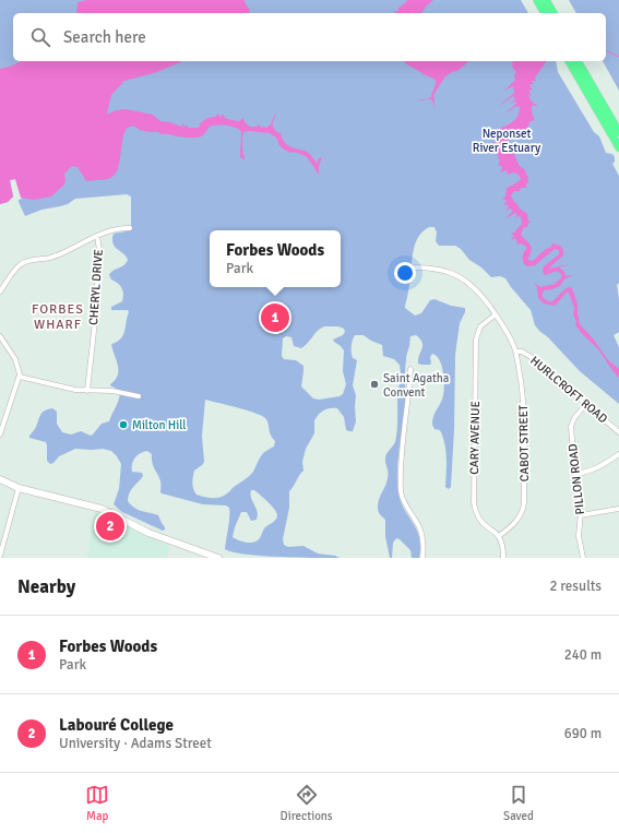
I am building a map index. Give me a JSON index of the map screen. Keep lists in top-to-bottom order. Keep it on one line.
{"streets":{"street":["CHERYL DRIVE","HURLCROFT ROAD","CARY AVENUE","CABOT STREET","PILLON ROAD"]},"crossings":[["HURLCROFT ROAD","CABOT STREET"],["HURLCROFT ROAD","PILLON ROAD"],["CARY AVENUE","CABOT STREET"]],"districts":["FORBES WHARF"],"parks":["Neponset River Estuary"],"places":["Saint Agatha Convent","Milton Hill"],"page":{"search":"Search here","popup":["Forbes Woods","Park"],"pins":["1","2"],"heading":["Nearby","2 results"],"list":[{"mark":"1","name":"Forbes Woods","note":"Park","value":"240 m"},{"mark":"2","name":"Labouré College","note":"University · Adams Street","value":"690 m"}],"nav":["Map","Directions","Saved"]}}
